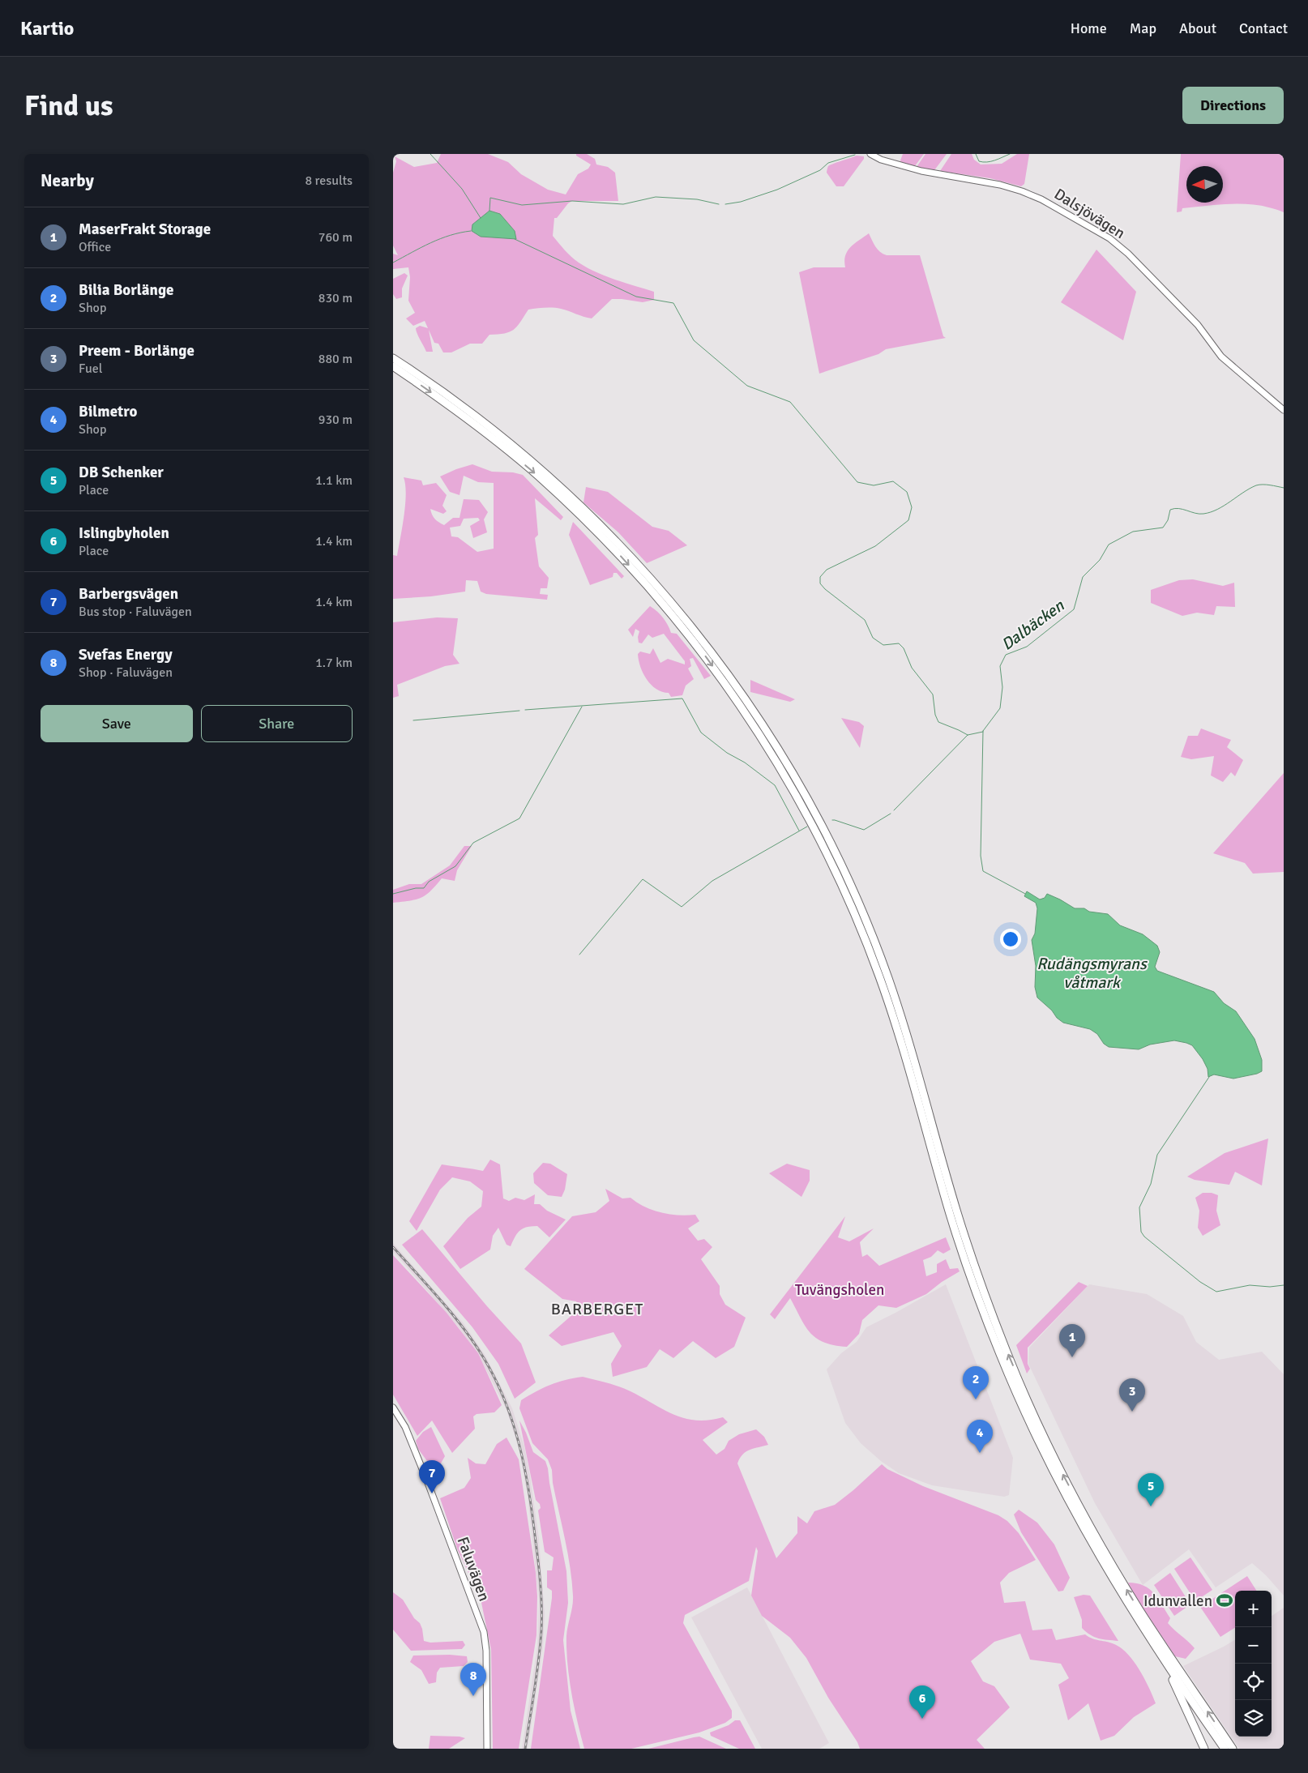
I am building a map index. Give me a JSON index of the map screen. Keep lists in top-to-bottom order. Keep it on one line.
{"streets":{"street":["Dalsjövägen","Faluvägen"]},"districts":["BARBERGET"],"water":["Dalbäcken","Rudängsmyrans våtmark"],"parks":["Tuvängsholen"],"places":{"sports":["Idunvallen"]},"north":"left","page":{"header":"Kartio","nav":["Home","Map","About","Contact"],"buttons":["Directions",["Save","Share"]],"title":"Find us","heading":["Nearby","8 results"],"list":[{"mark":"1","name":"MaserFrakt Storage","note":"Office","value":"760 m"},{"mark":"2","name":"Bilia Borlänge","note":"Shop","value":"830 m"},{"mark":"3","name":"Preem - Borlänge","note":"Fuel","value":"880 m"},{"mark":"4","name":"Bilmetro","note":"Shop","value":"930 m"},{"mark":"5","name":"DB Schenker","note":"Place","value":"1.1 km"},{"mark":"6","name":"Islingbyholen","note":"Place","value":"1.4 km"},{"mark":"7","name":"Barbergsvägen","note":"Bus stop · Faluvägen","value":"1.4 km"},{"mark":"8","name":"Svefas Energy","note":"Shop · Faluvägen","value":"1.7 km"}],"pins":["1","2","3","4","7","5","8","6"],"map_buttons":["+","−"]}}
